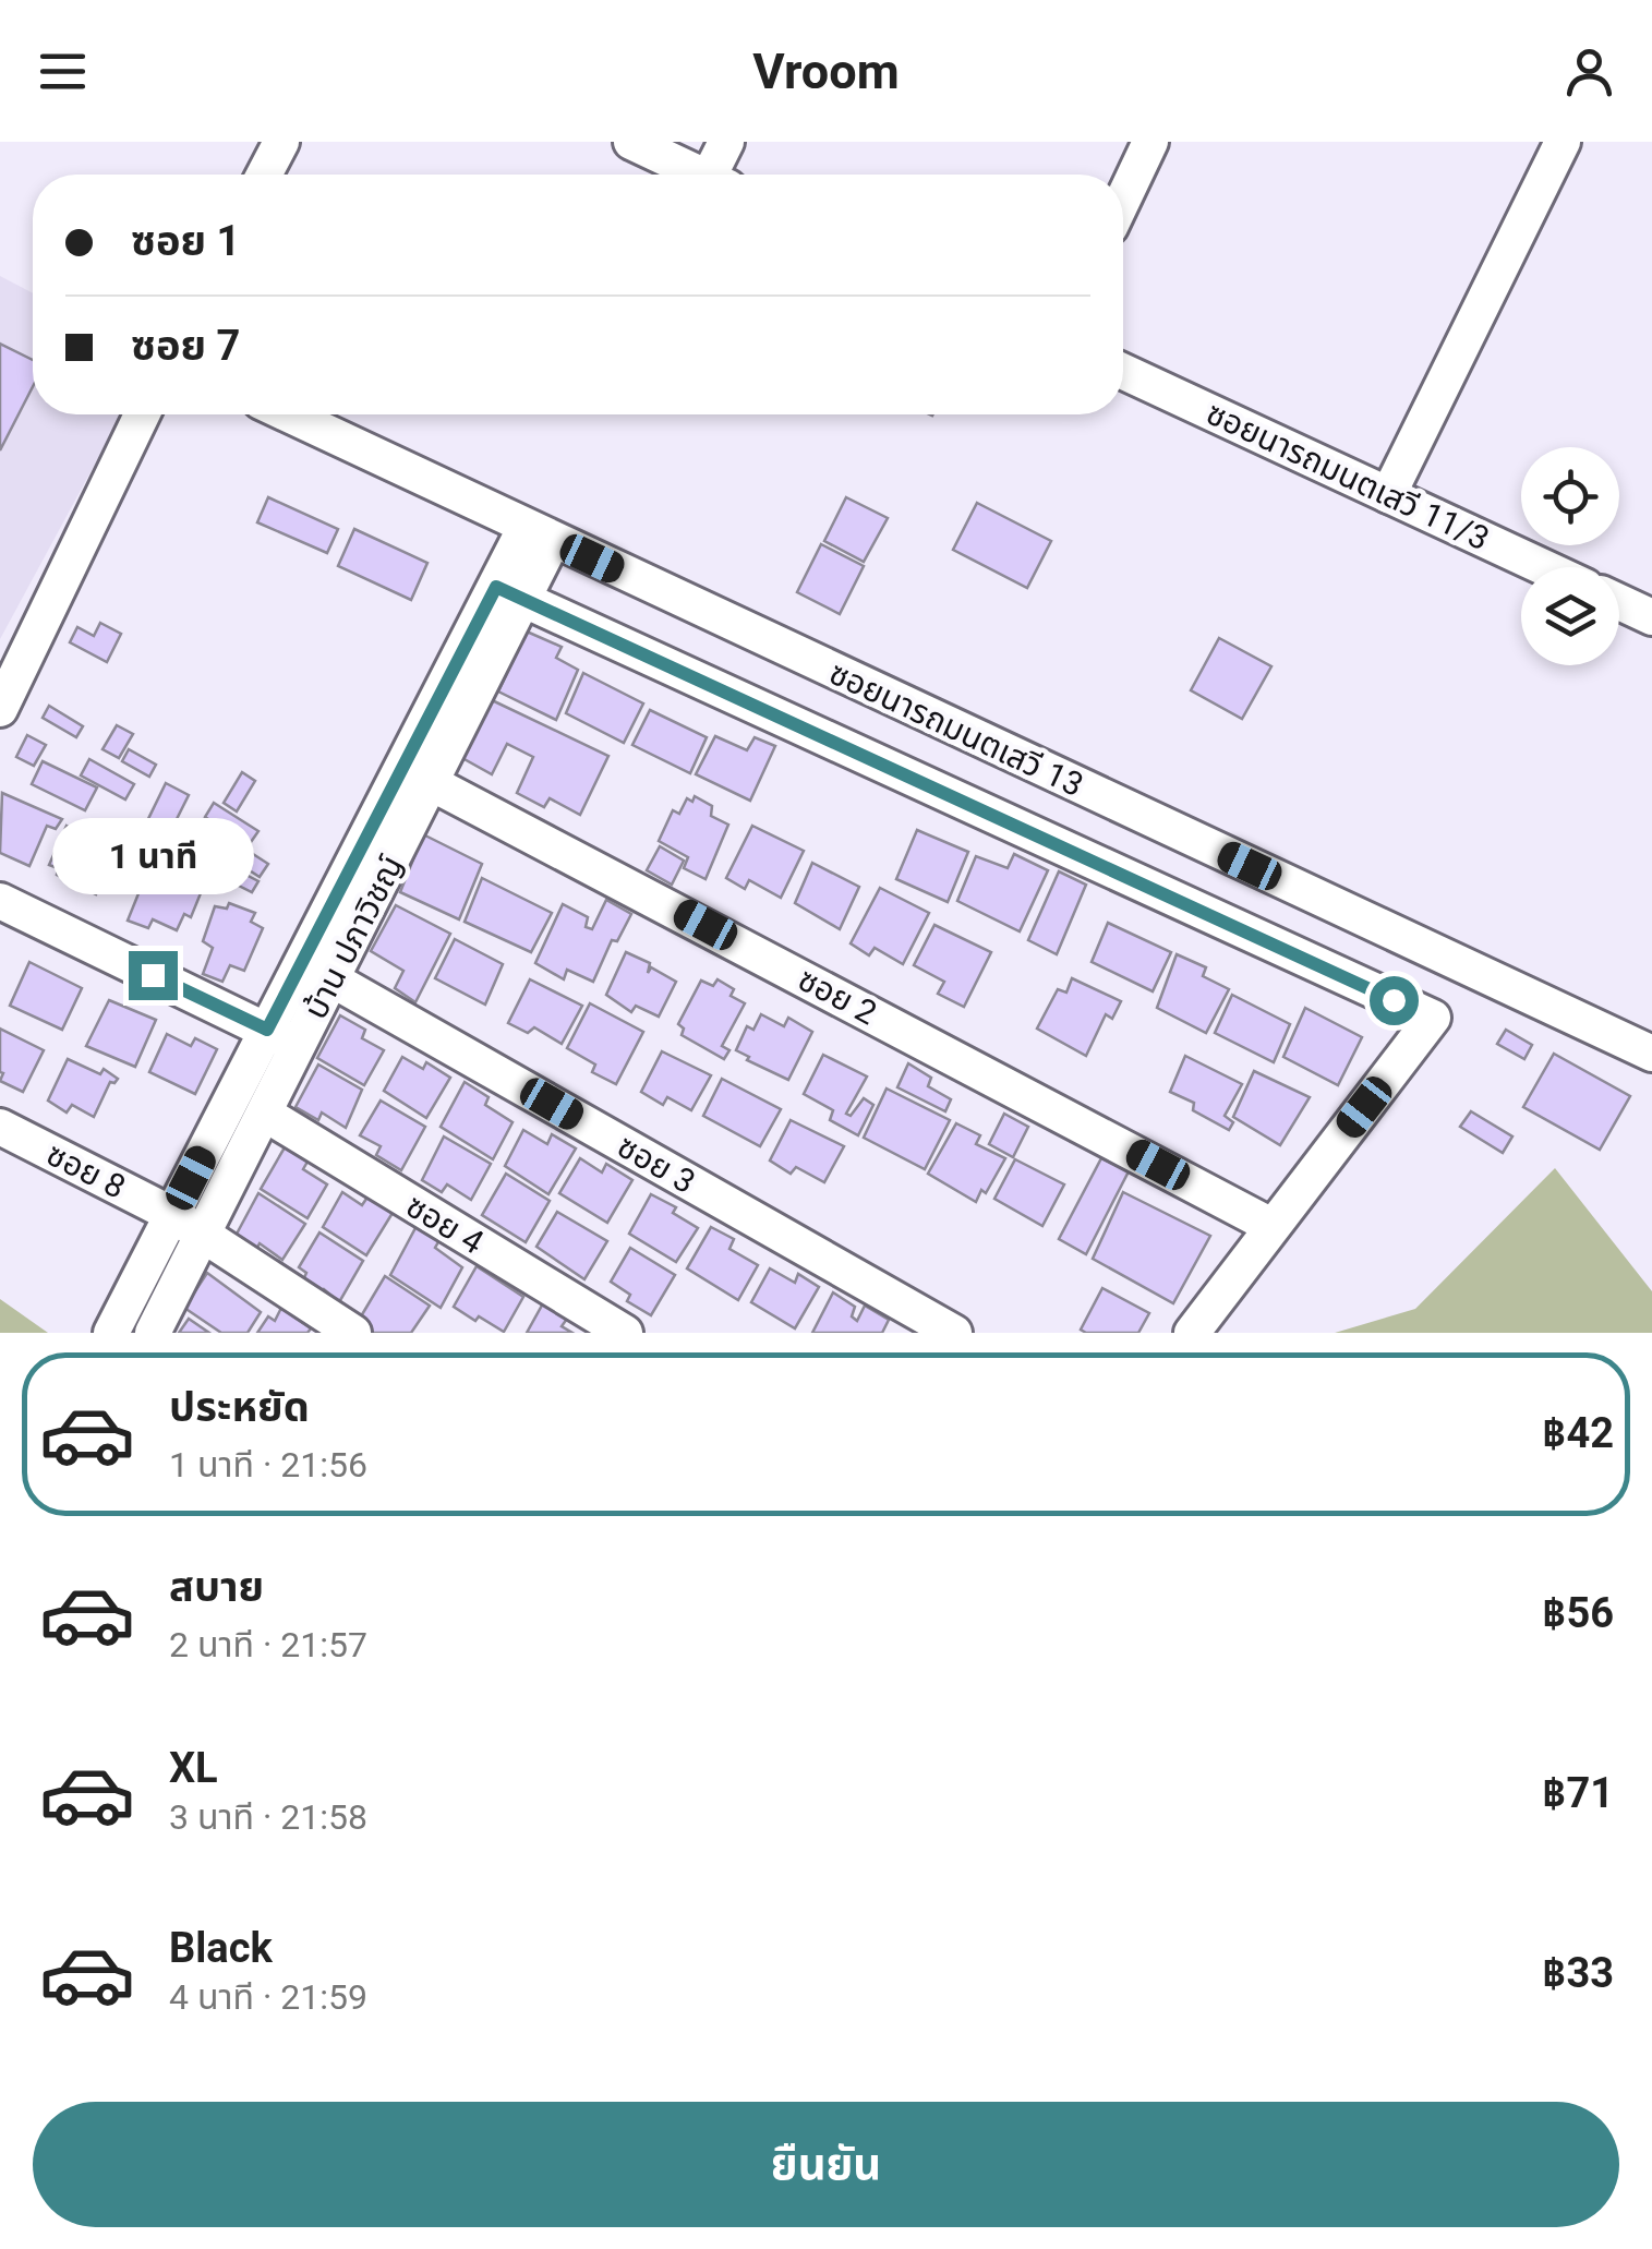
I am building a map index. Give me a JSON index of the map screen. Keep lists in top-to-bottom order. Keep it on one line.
{"streets":{"street":["ซอยนารถมนตเสวี 11/3","ซอยนารถมนตเสวี 13","บ้าน ปภาวิชญ์","ซอย 2","ซอย 3","ซอย 8","ซอย 4"]},"crossings":[["ซอยนารถมนตเสวี 13","บ้าน ปภาวิชญ์"],["บ้าน ปภาวิชญ์","ซอย 2"],["บ้าน ปภาวิชญ์","ซอย 3"],["บ้าน ปภาวิชญ์","ซอย 8"],["บ้าน ปภาวิชญ์","ซอย 4"]],"page":{"header":"Vroom","banner":["ซอย 1","ซอย 7"],"bubble":"1 นาที","list":[{"name":"ประหยัด","note":"1 นาที · 21:56","value":"฿42"},{"name":"สบาย","note":"2 นาที · 21:57","value":"฿56"},{"name":"XL","note":"3 นาที · 21:58","value":"฿71"},{"name":"Black","note":"4 นาที · 21:59","value":"฿33"}],"buttons":"ยืนยัน"}}
